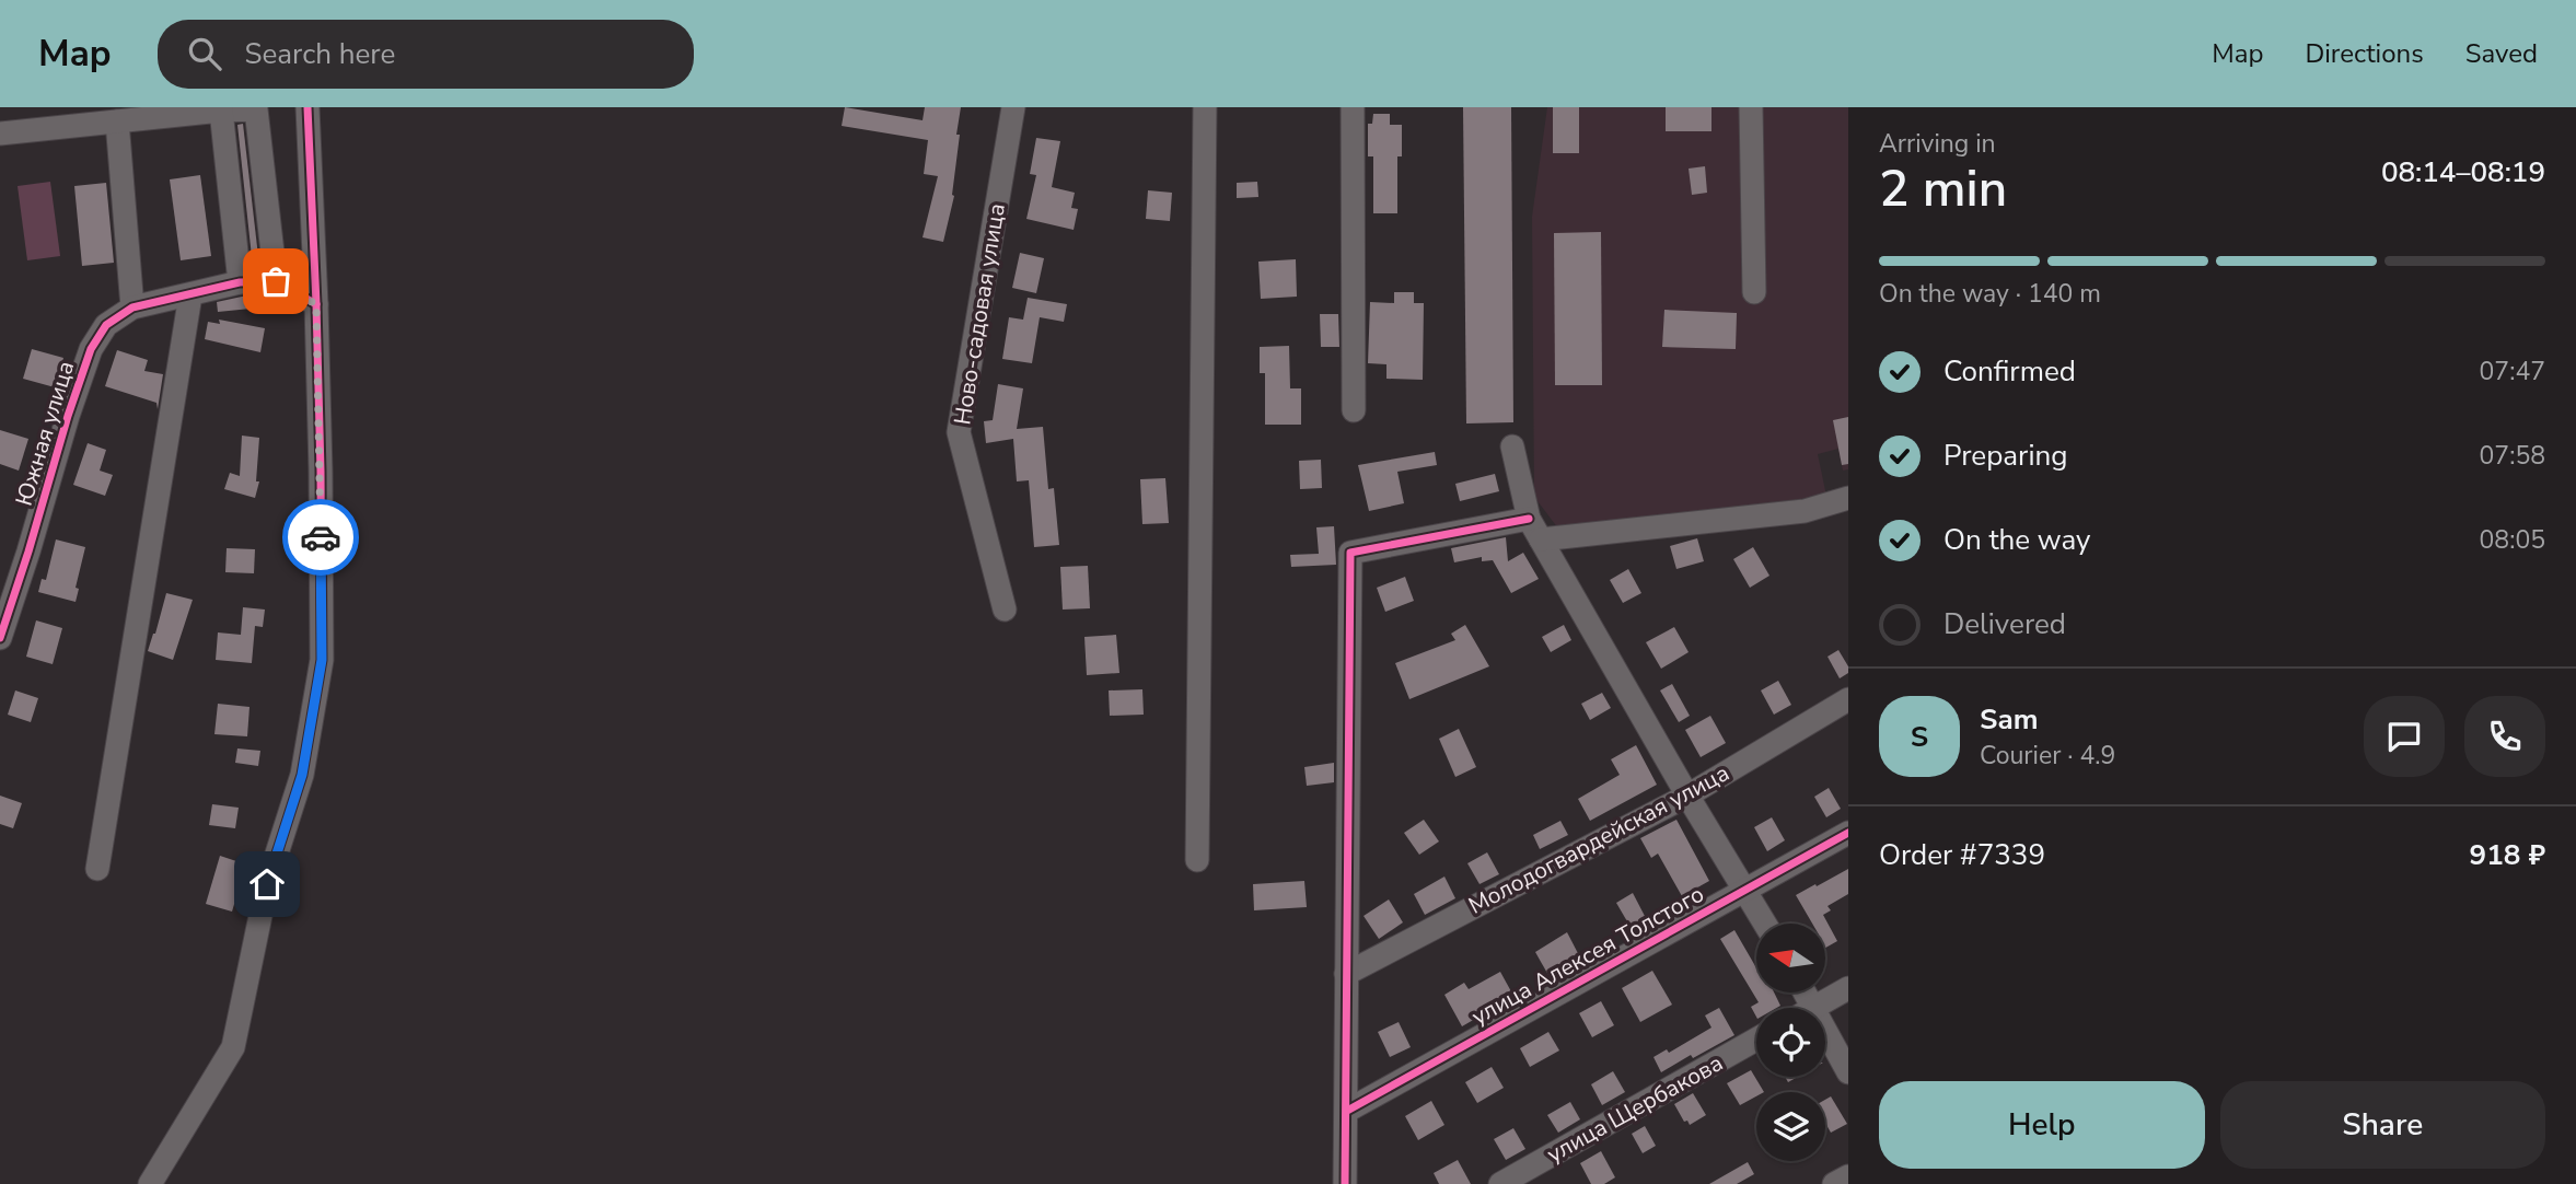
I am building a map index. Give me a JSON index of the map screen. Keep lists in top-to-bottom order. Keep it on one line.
{"streets":{"street":["Ново-садовая улица","Южная улица","Молодогвардейская улица","улица Алексея Толстого","улица Щербакова"]},"north":"left","page":{"header":"Map","search":"Search here","nav":["Map","Directions","Saved"],"heading":["2 min","Arriving in","08:14–08:19"],"panel":["Sam","Courier · 4.9","Order #7339","918 ₽"],"bar":"On the way · 140 m","list":[["Confirmed","07:47"],["Preparing","07:58"],["On the way","08:05"],"Delivered"],"round":"S","buttons":["Help","Share"]}}
